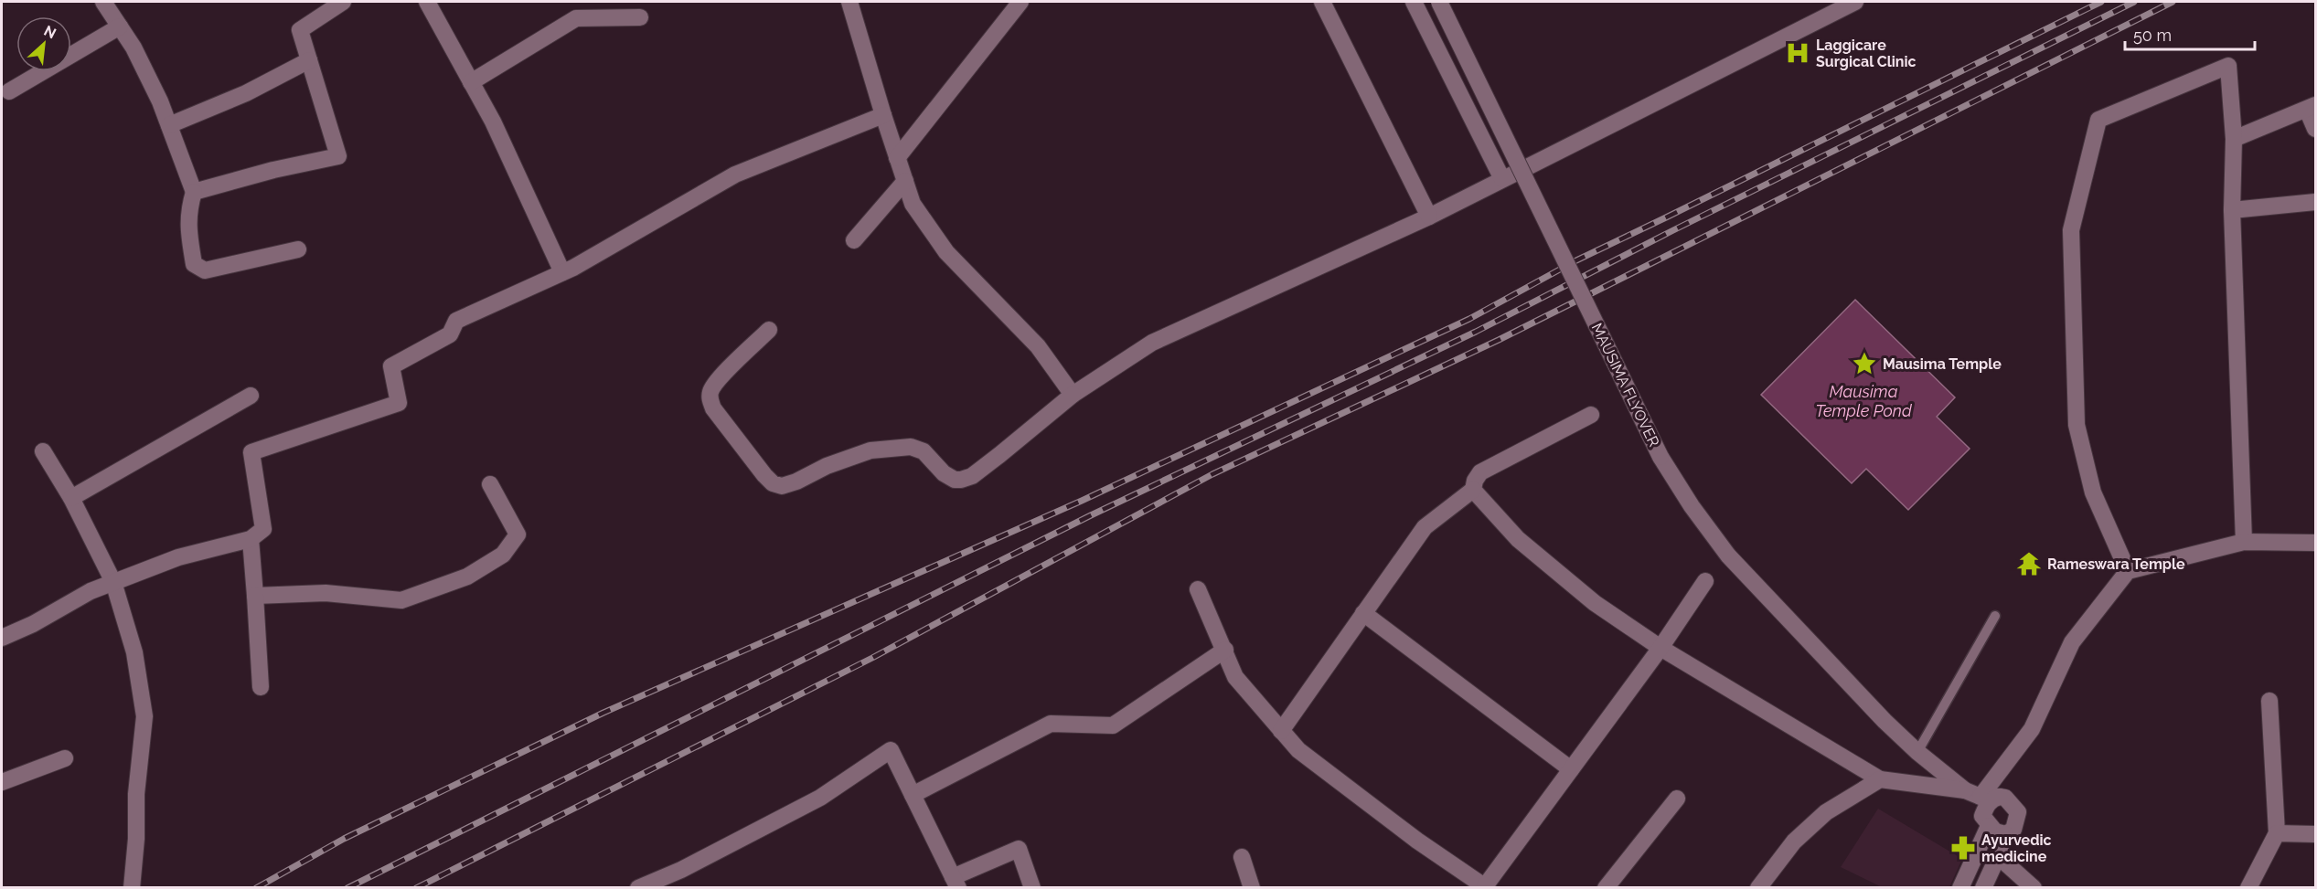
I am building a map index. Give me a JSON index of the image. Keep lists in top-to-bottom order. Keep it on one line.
{"streets":{"street":["MAUSIMA FLYOVER"]},"water":["Mausima Temple Pond"],"places":{"hospital":["Laggicare Surgical Clinic"],"place":["Mausima Temple"],"temple":["Rameswara Temple"],"pharmacy":["Ayurvedic medicine"]},"scale_bar":"50 m","north":"top right"}
